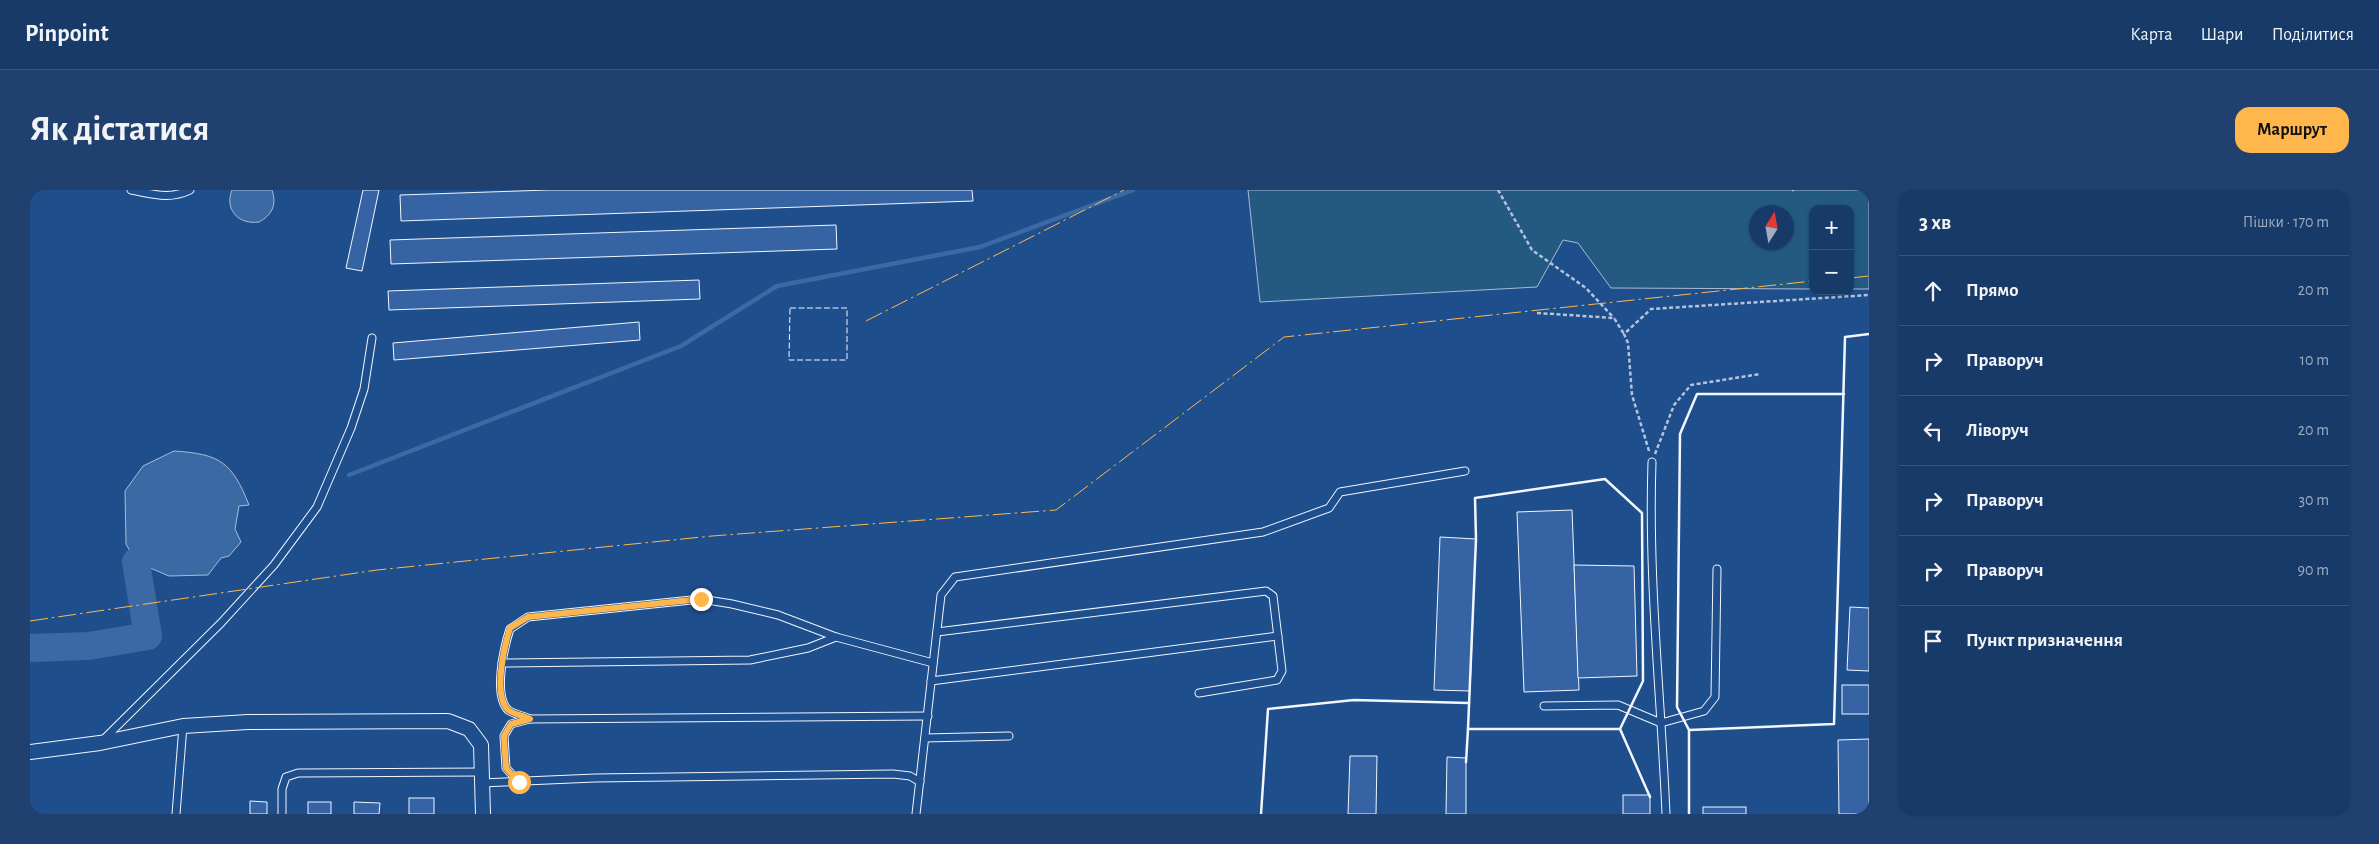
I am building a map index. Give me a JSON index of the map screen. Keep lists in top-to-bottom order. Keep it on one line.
{"north":"top","page":{"header":"Pinpoint","nav":["Карта","Шари","Поділитися"],"buttons":"Маршрут","title":"Як дістатися","heading":["3 хв","Пішки · 170 m"],"map_buttons":["+","−"],"list":[["Прямо","20 m"],["Праворуч","10 m"],["Ліворуч","20 m"],["Праворуч","30 m"],["Праворуч","90 m"],"Пункт призначення"]}}
